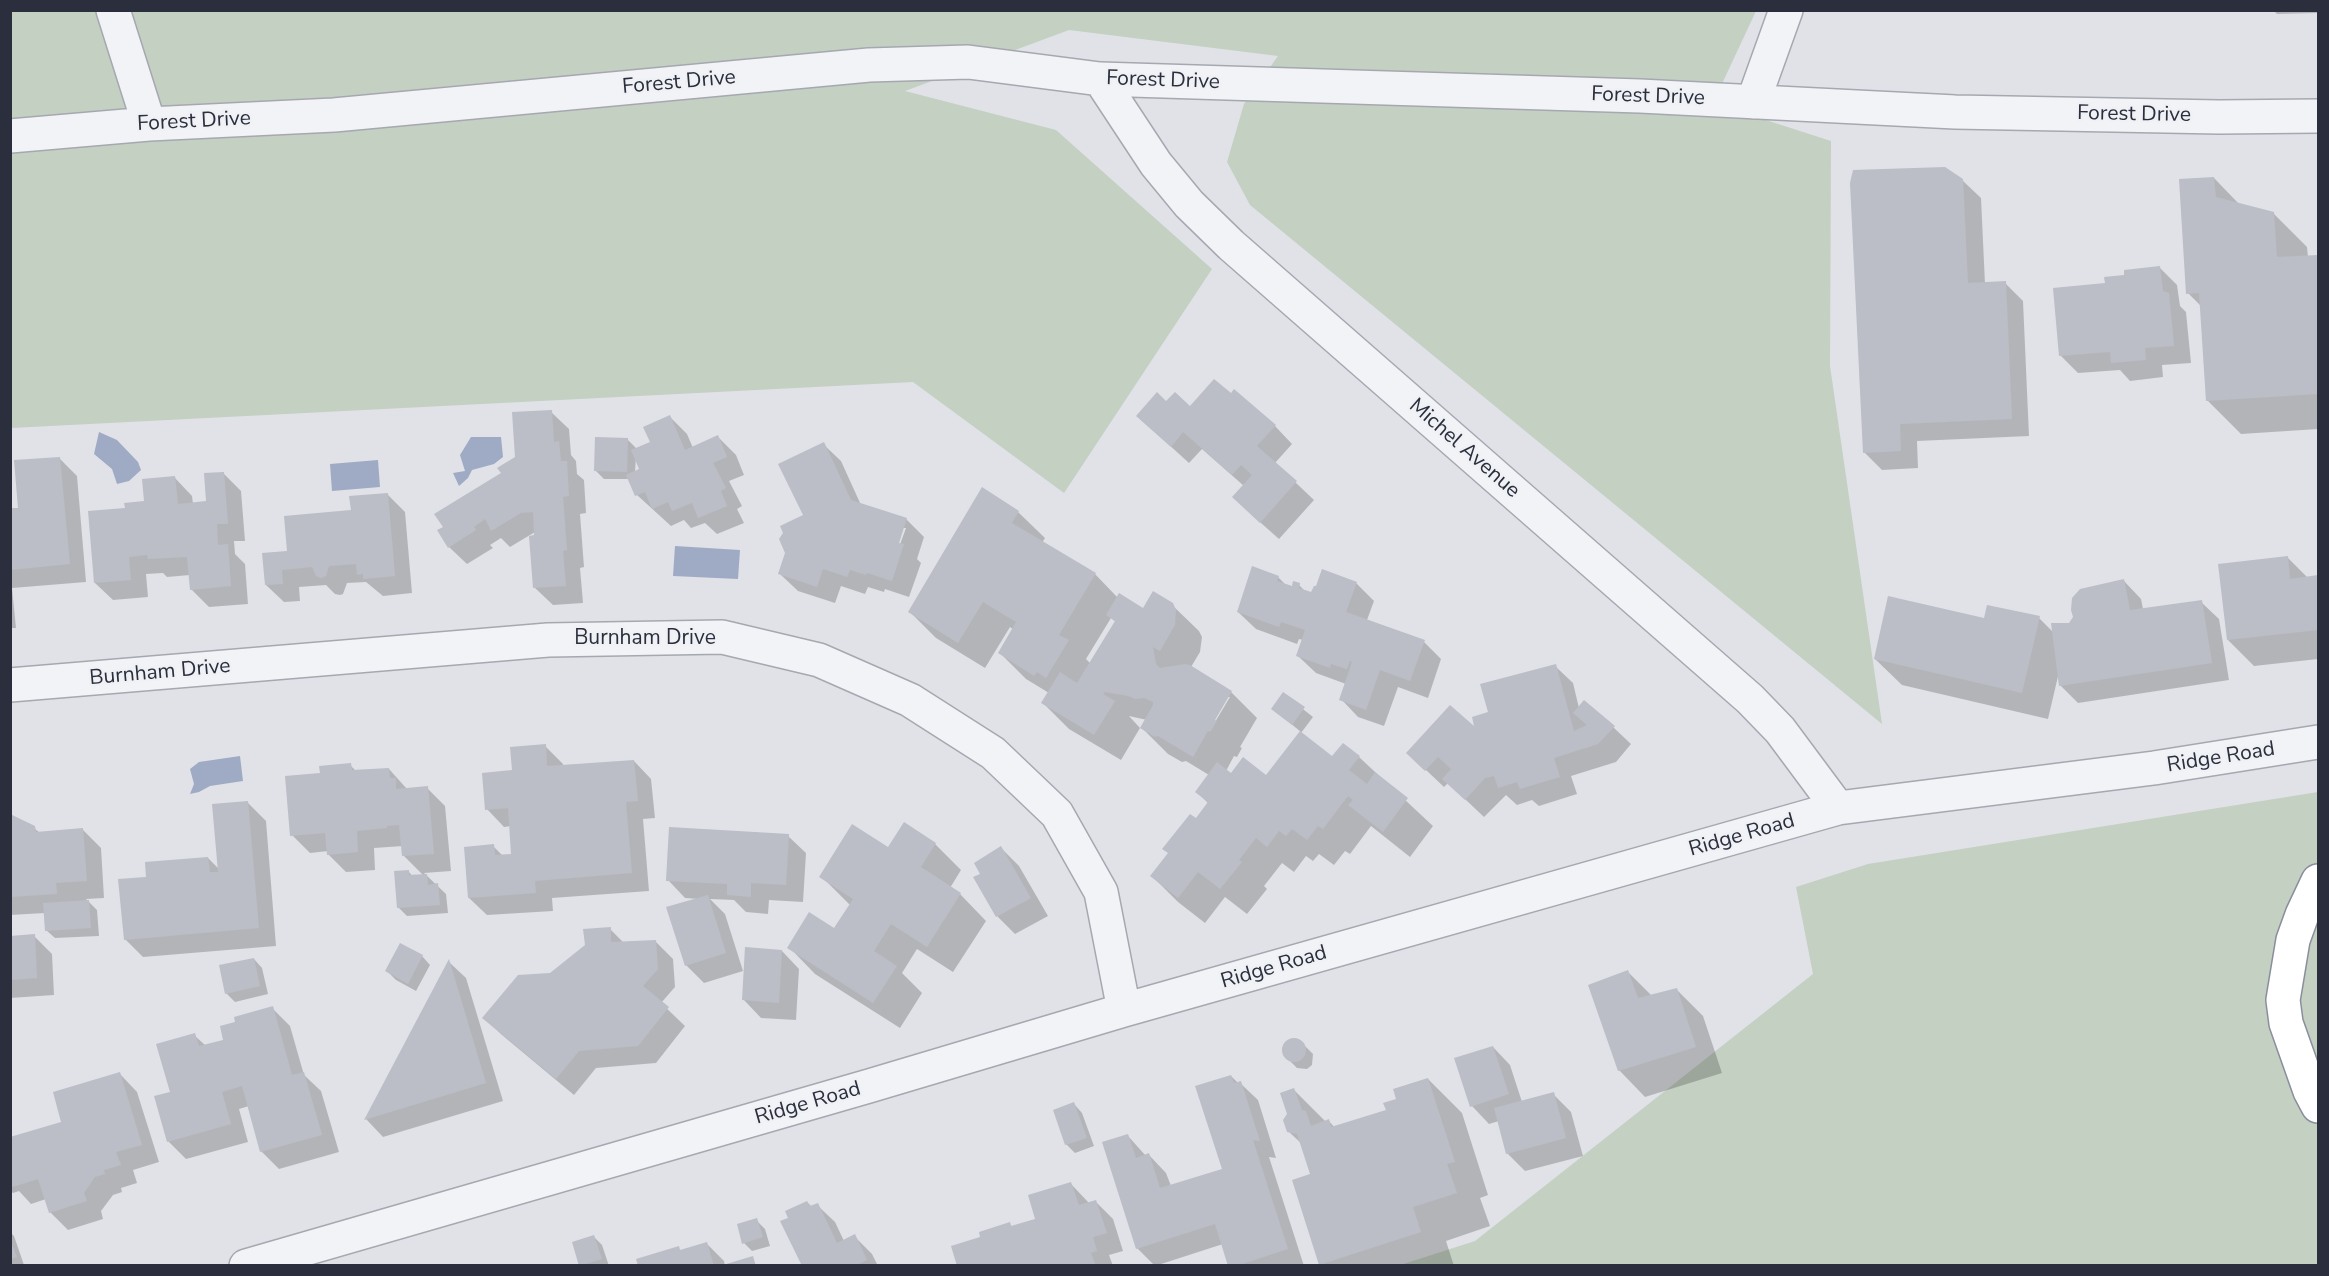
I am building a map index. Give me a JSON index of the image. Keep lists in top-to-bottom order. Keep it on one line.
{"streets":{"street":["Forest Drive","Michel Avenue","Burnham Drive","Ridge Road"]},"crossings":[["Forest Drive","Michel Avenue"],["Michel Avenue","Ridge Road"],["Burnham Drive","Ridge Road"]]}
